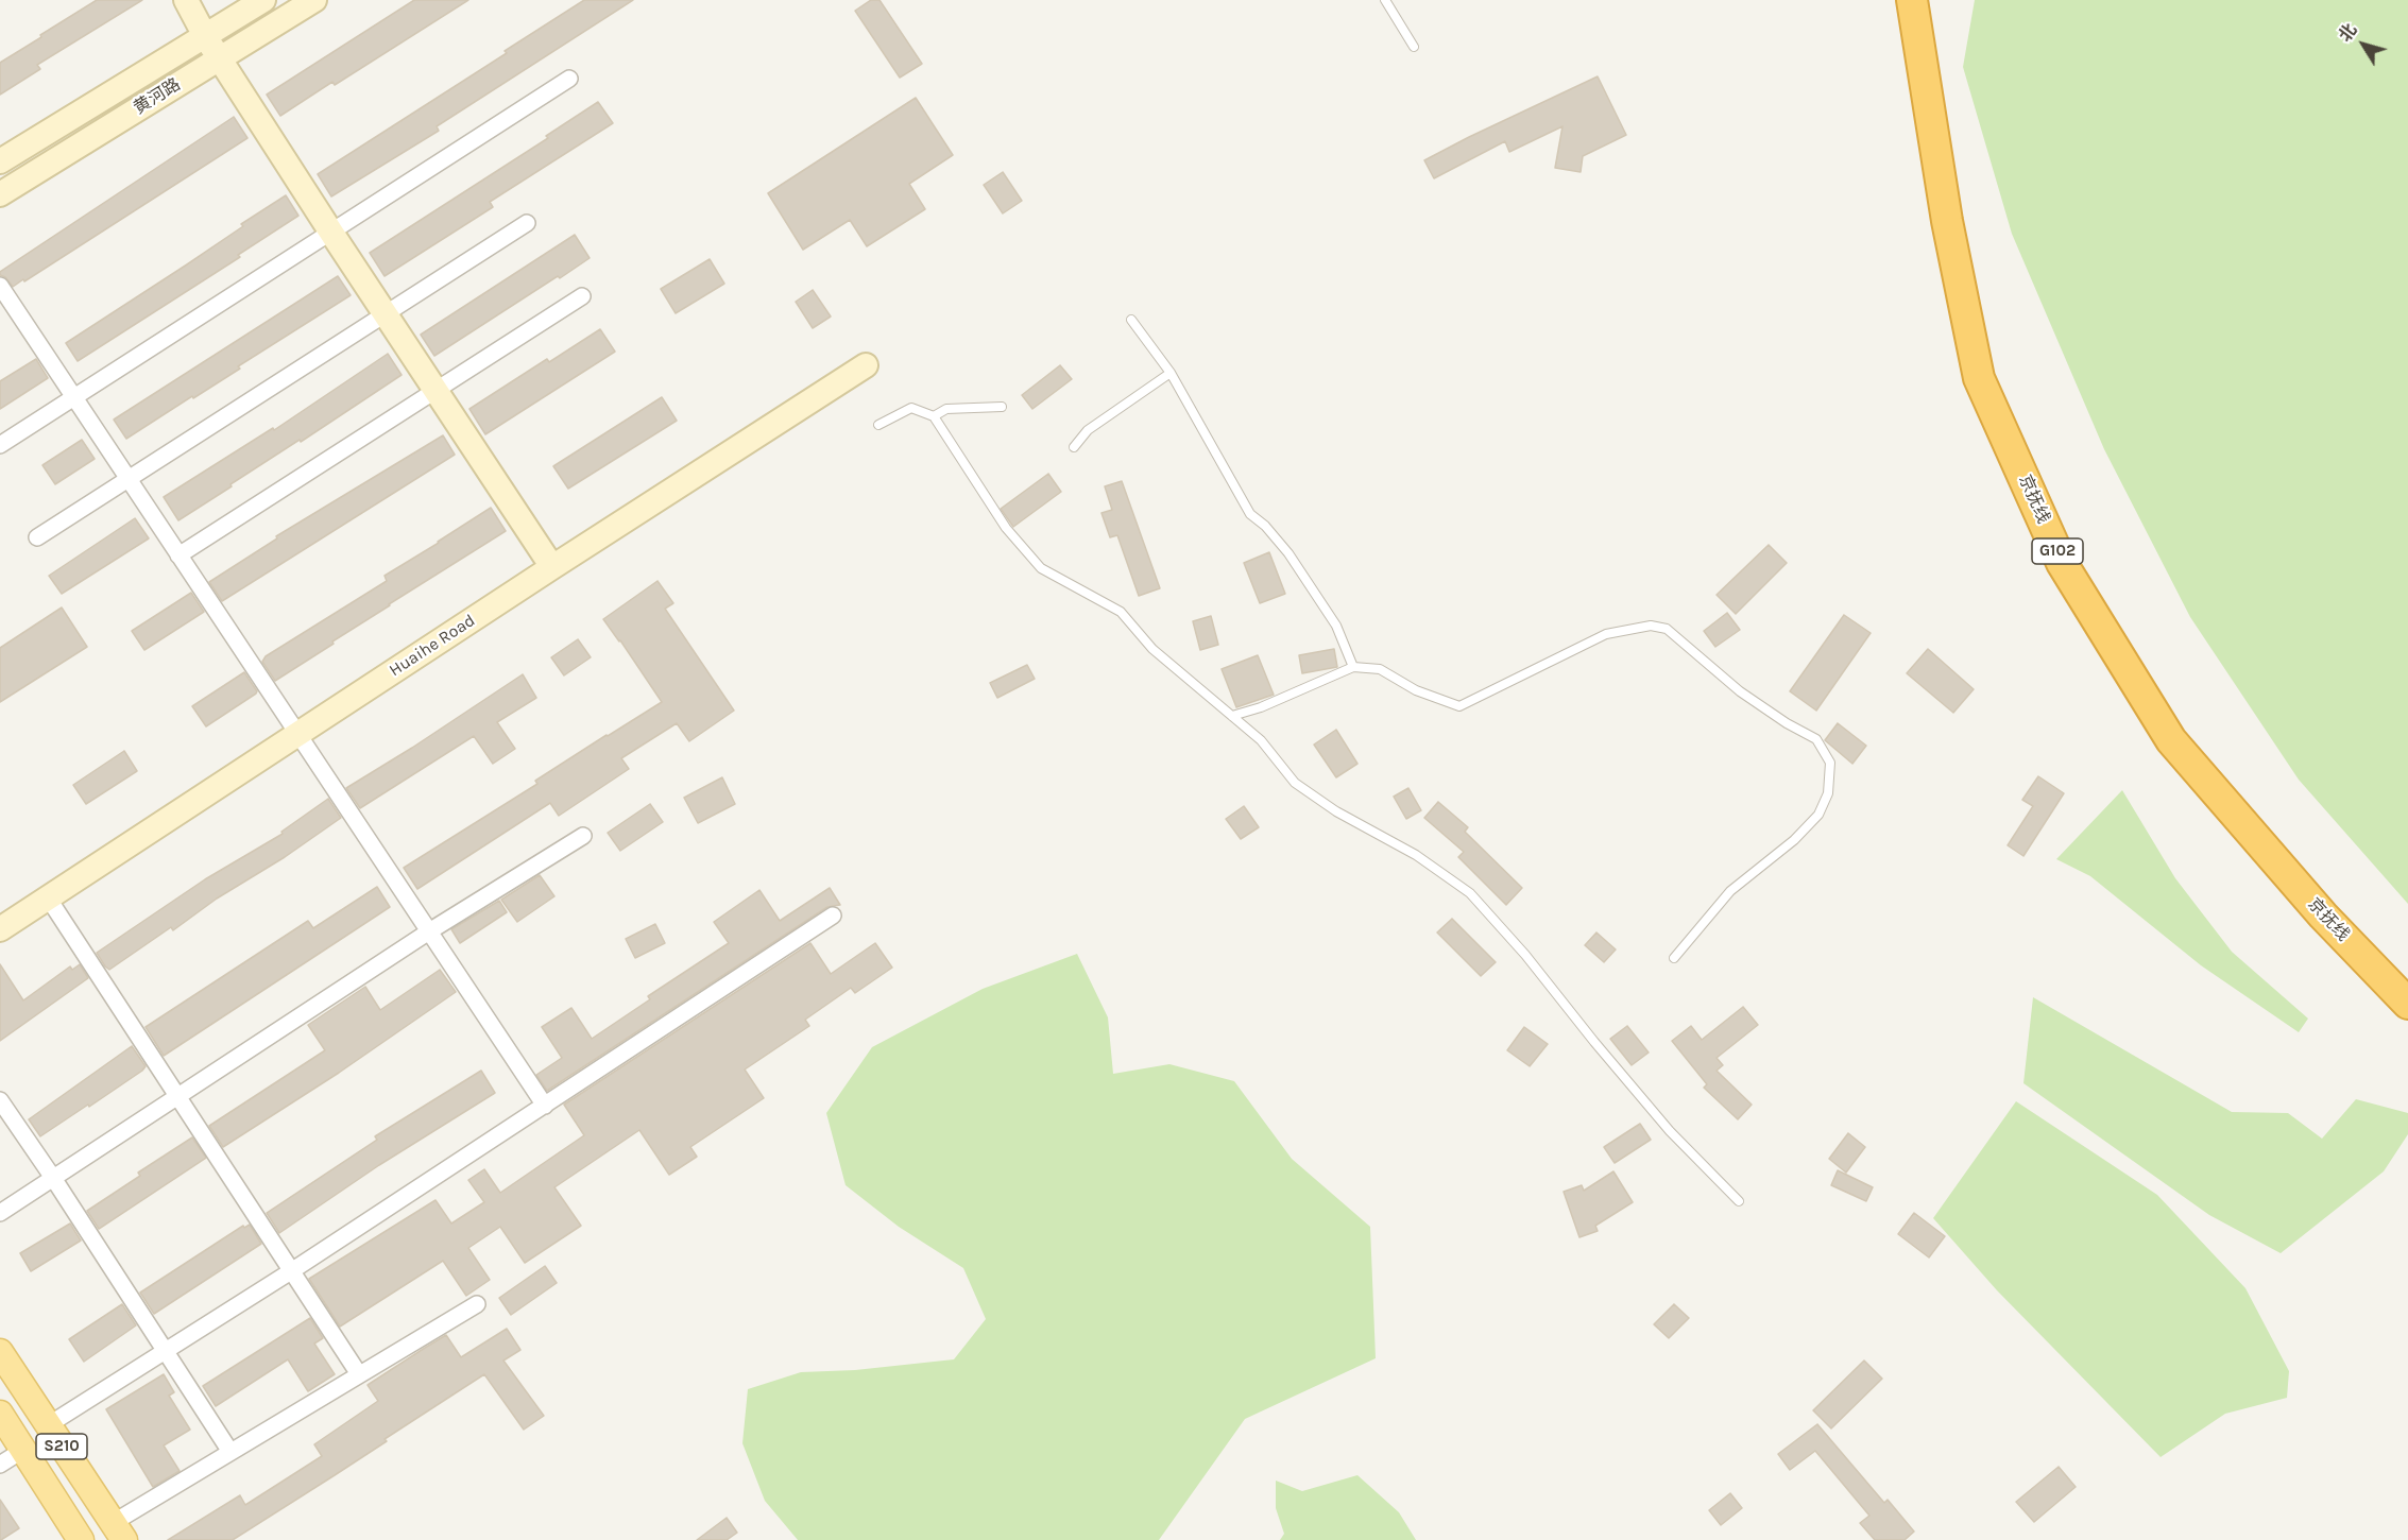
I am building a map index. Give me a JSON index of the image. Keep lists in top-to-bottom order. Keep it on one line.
{"streets":{"highway":["京抚线","G102"],"main road":["S210"],"street":["黄河路","Huaihe Road"]},"north":"top left"}
